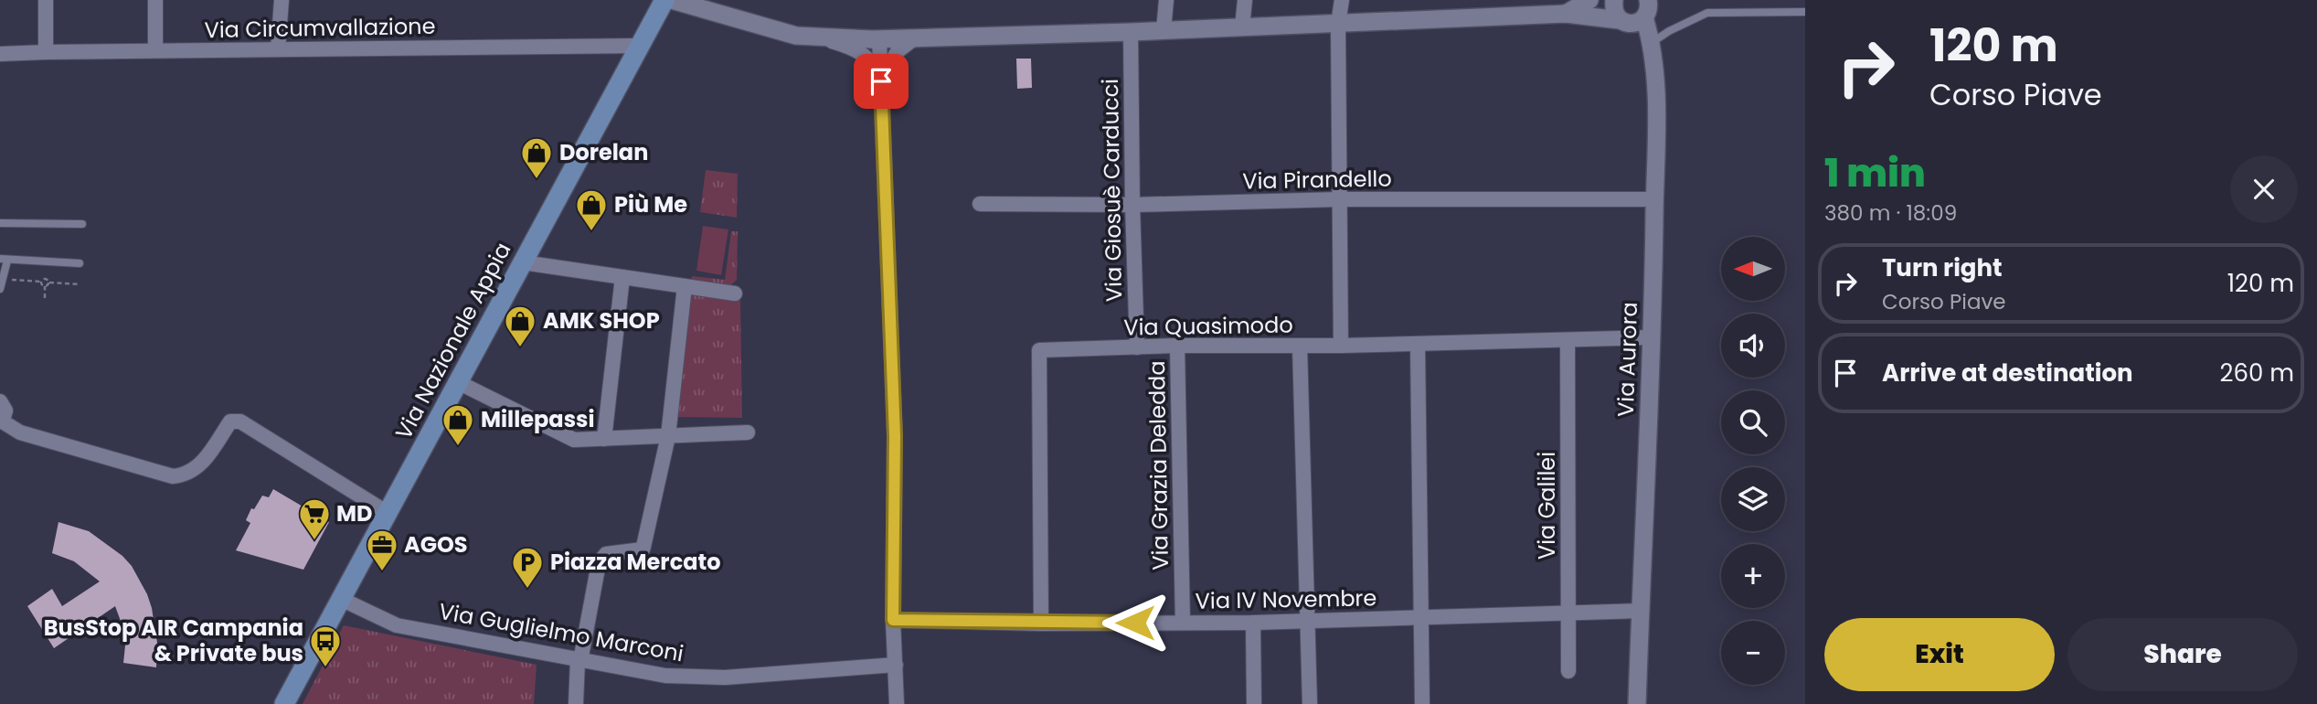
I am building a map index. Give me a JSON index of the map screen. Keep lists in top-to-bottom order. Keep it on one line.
{"streets":{"main road":["Via Nazionale Appia"],"street":["Via Circumvallazione","Via Pirandello","Via Giosuè Carducci","Via Quasimodo","Via Aurora","Via Grazia Deledda","Via Galilei","Via IV Novembre","Via Guglielmo Marconi"]},"crossings":[["Via Circumvallazione","Via Nazionale Appia"],["Via Pirandello","Via Giosuè Carducci"],["Via Pirandello","Via Aurora"],["Via Giosuè Carducci","Via Quasimodo"],["Via Quasimodo","Via Aurora"],["Via Quasimodo","Via Grazia Deledda"],["Via Quasimodo","Via Galilei"],["Via Quasimodo","Via IV Novembre"],["Via Nazionale Appia","Via Guglielmo Marconi"],["Via Aurora","Via IV Novembre"],["Via Grazia Deledda","Via IV Novembre"],["Via Galilei","Via IV Novembre"]],"places":{"shop":["Dorelan","Più Me","AMK SHOP","Millepassi"],"supermarket":["MD"],"office":["AGOS"],"parking":["Piazza Mercato"],"bus stop":["BusStop AIR Campania & Private bus"]},"north":"left","page":{"turn":["120 m","Corso Piave"],"heading":["1 min","380 m · 18:09"],"map_buttons":["+","−"],"list":[{"name":"Turn right","note":"Corso Piave","value":"120 m"},{"name":"Arrive at destination","value":"260 m"}],"buttons":["Exit","Share"]}}
